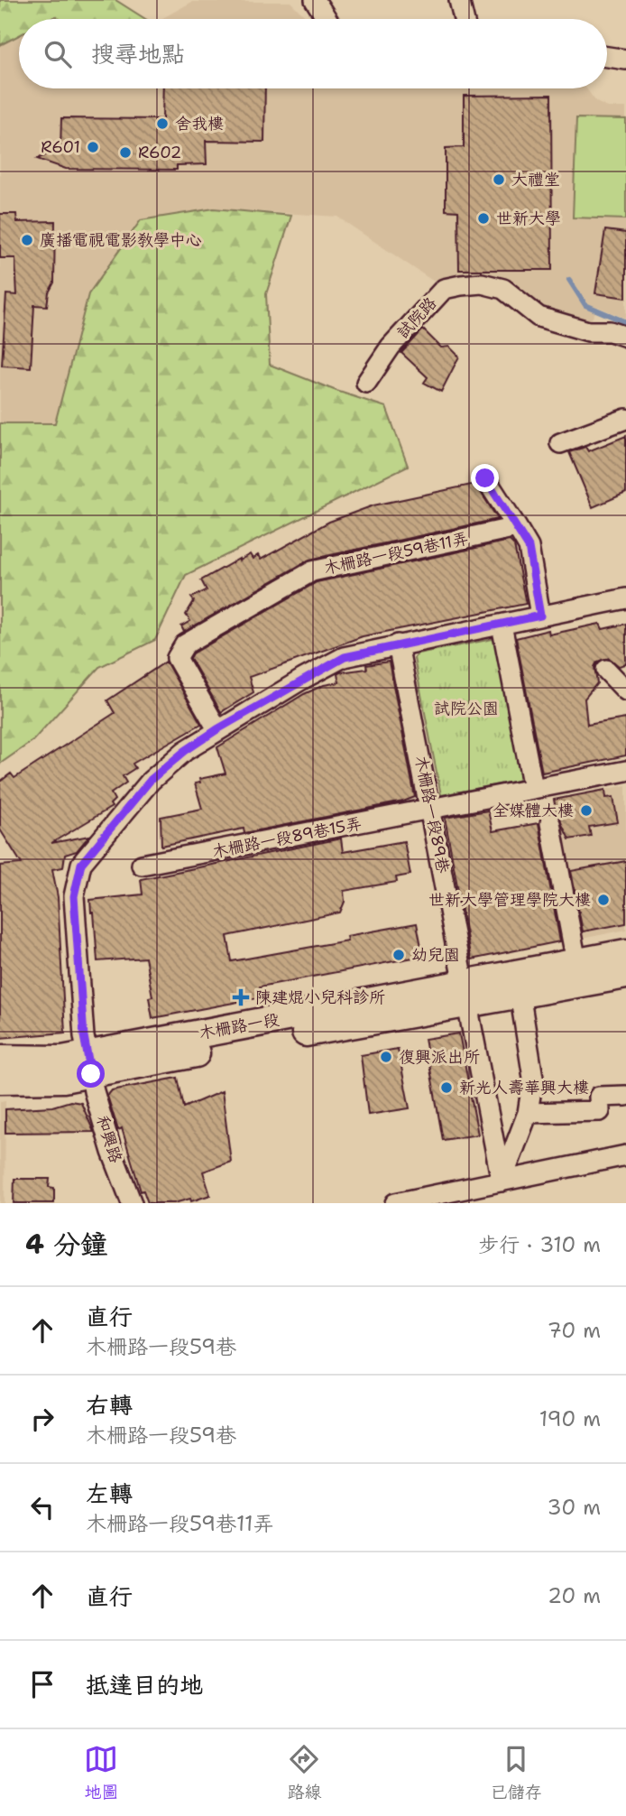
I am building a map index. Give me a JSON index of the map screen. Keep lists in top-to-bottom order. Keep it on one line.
{"streets":{"main road":["木柵路一段"],"street":["試院路","木柵路一段59巷11弄","木柵路一段89巷","木柵路一段89巷15弄","和興路"]},"crossings":[["木柵路一段59巷11弄","和興路"],["木柵路一段89巷","木柵路一段89巷15弄"],["木柵路一段89巷","木柵路一段"],["木柵路一段89巷","和興路"],["木柵路一段","和興路"]],"parks":["試院公園"],"places":{"other":["舍我樓","R601","R602","大禮堂","世新大學","廣播電視電影教學中心","全媒體大樓","世新大學管理學院大樓","幼兒園","復興派出所","新光人壽華興大樓"],"health":["陳建焜小兒科診所"]},"page":{"search":"搜尋地點","heading":["4 分鐘","步行 · 310 m"],"list":[["直行","木柵路一段59巷","70 m"],["右轉","木柵路一段59巷","190 m"],["左轉","木柵路一段59巷11弄","30 m"],["直行","20 m"],"抵達目的地"],"nav":["地圖","路線","已儲存"]}}
